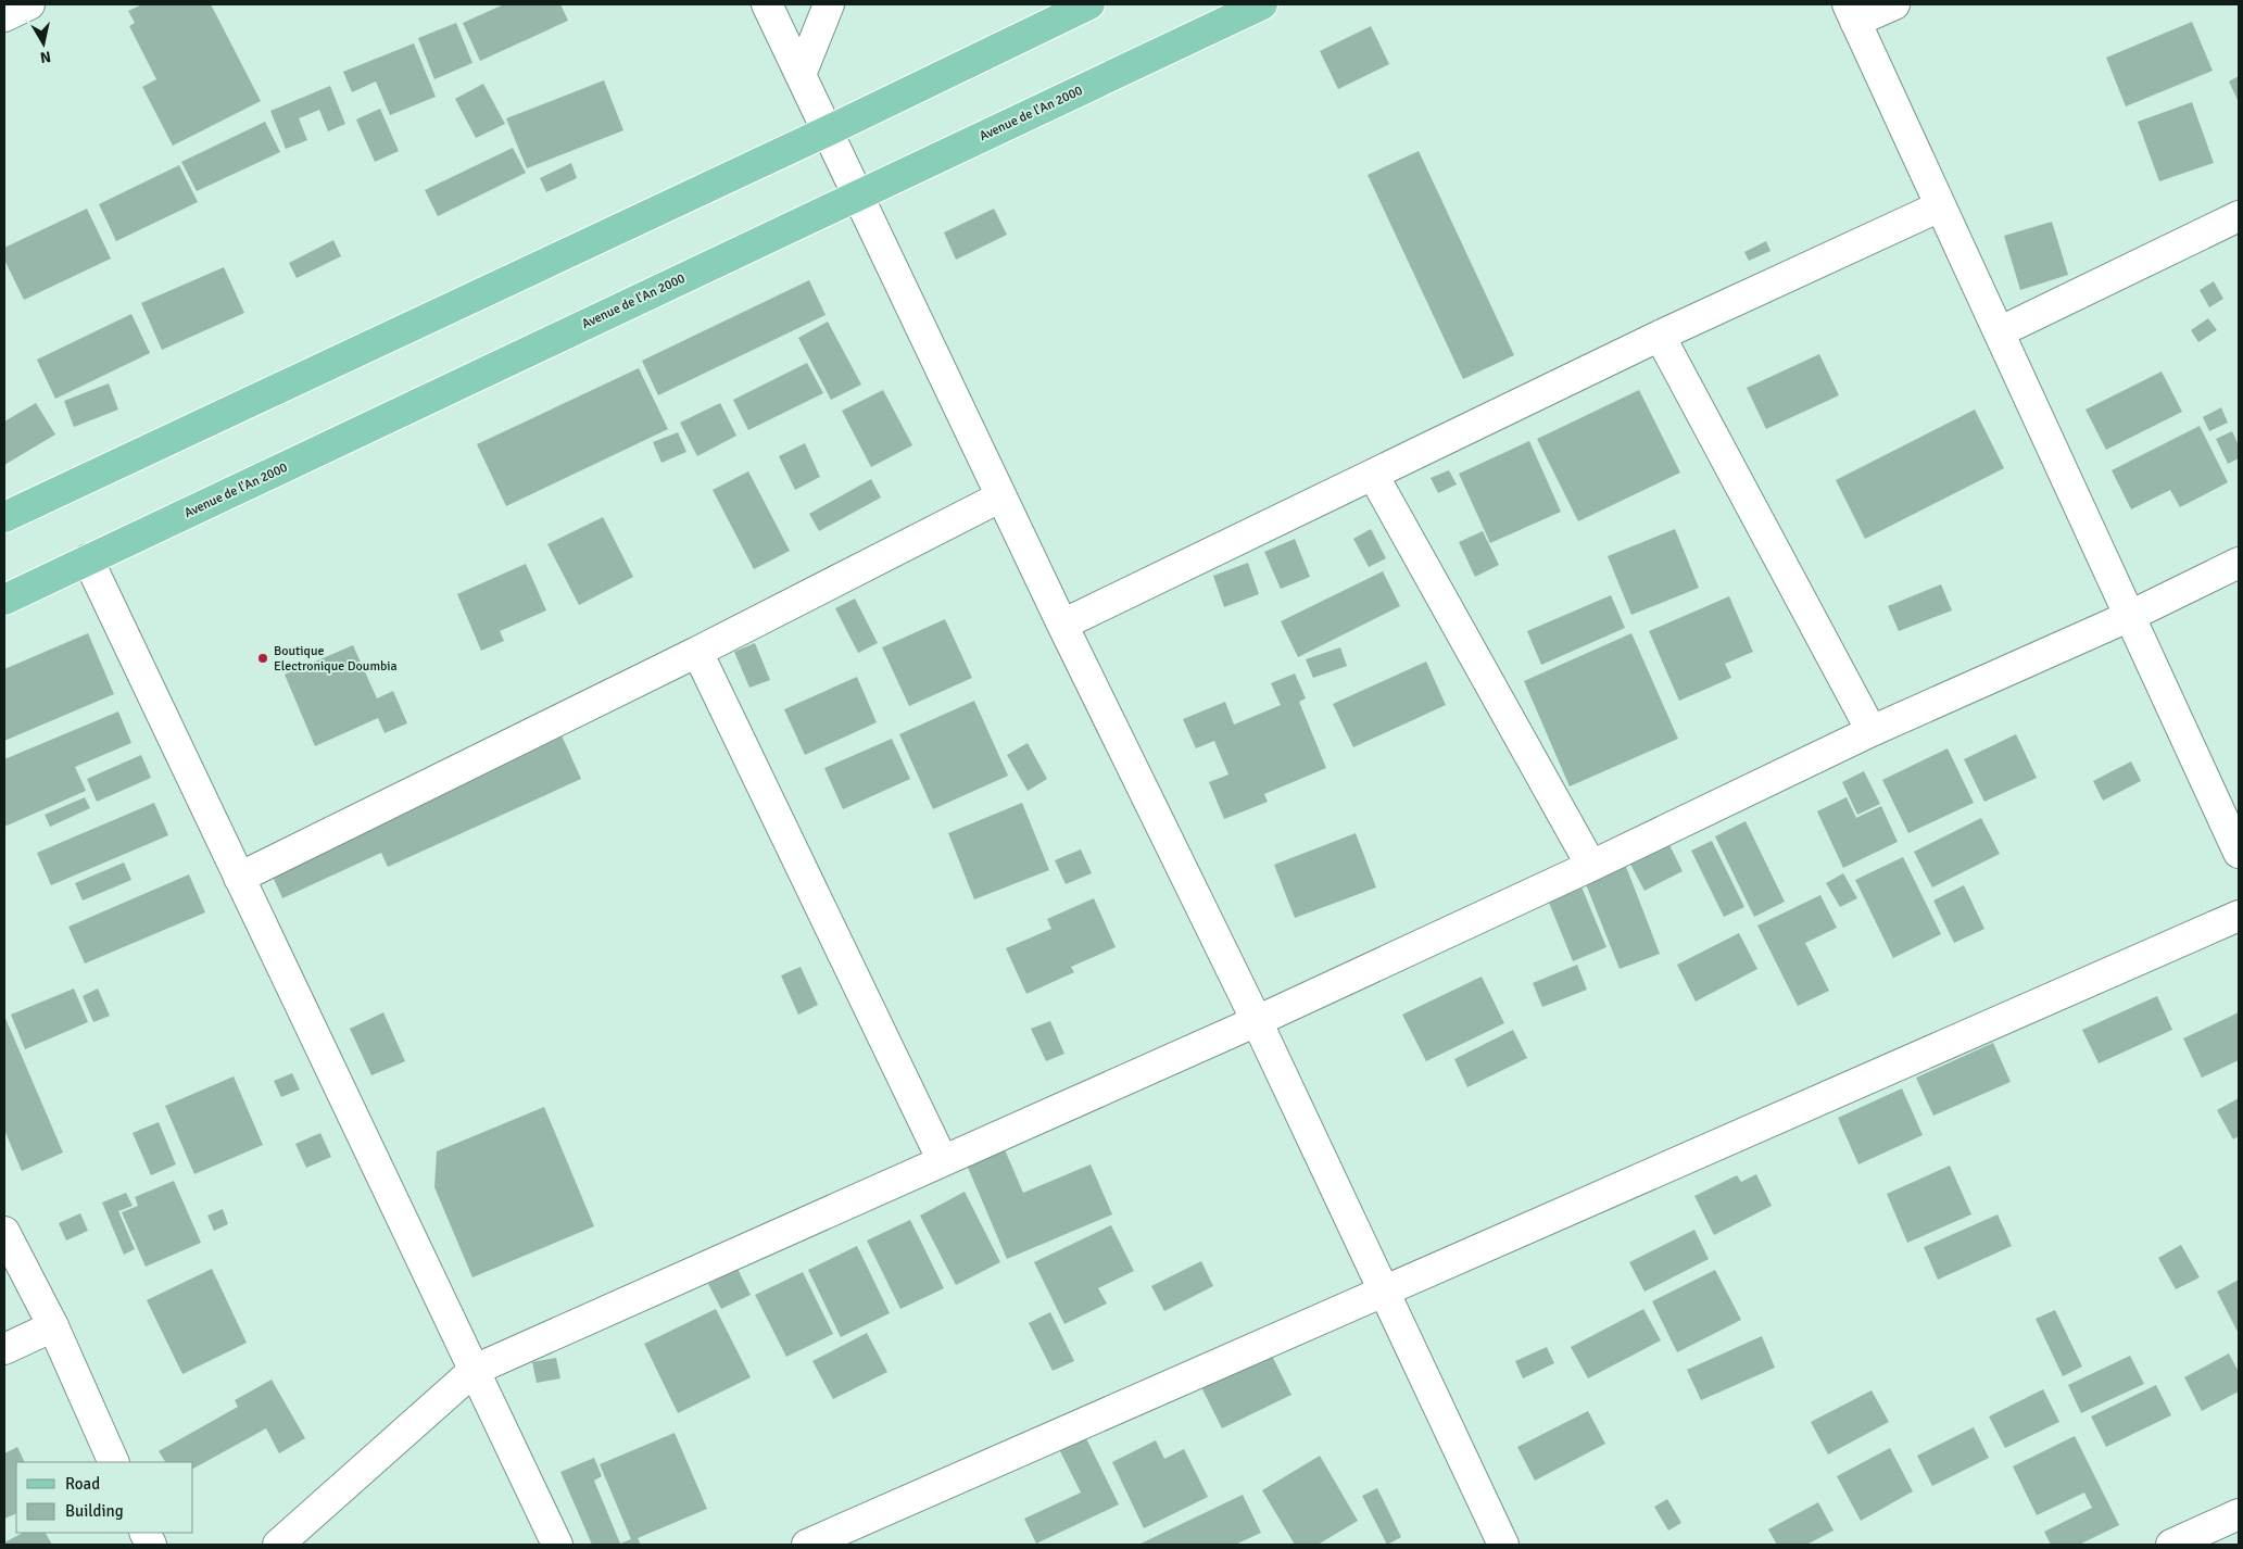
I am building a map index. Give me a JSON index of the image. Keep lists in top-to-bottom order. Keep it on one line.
{"streets":{"main road":["Avenue de l'An 2000"]},"places":["Boutique Electronique Doumbia"],"legend":["Road","Building"],"north":"bottom"}
